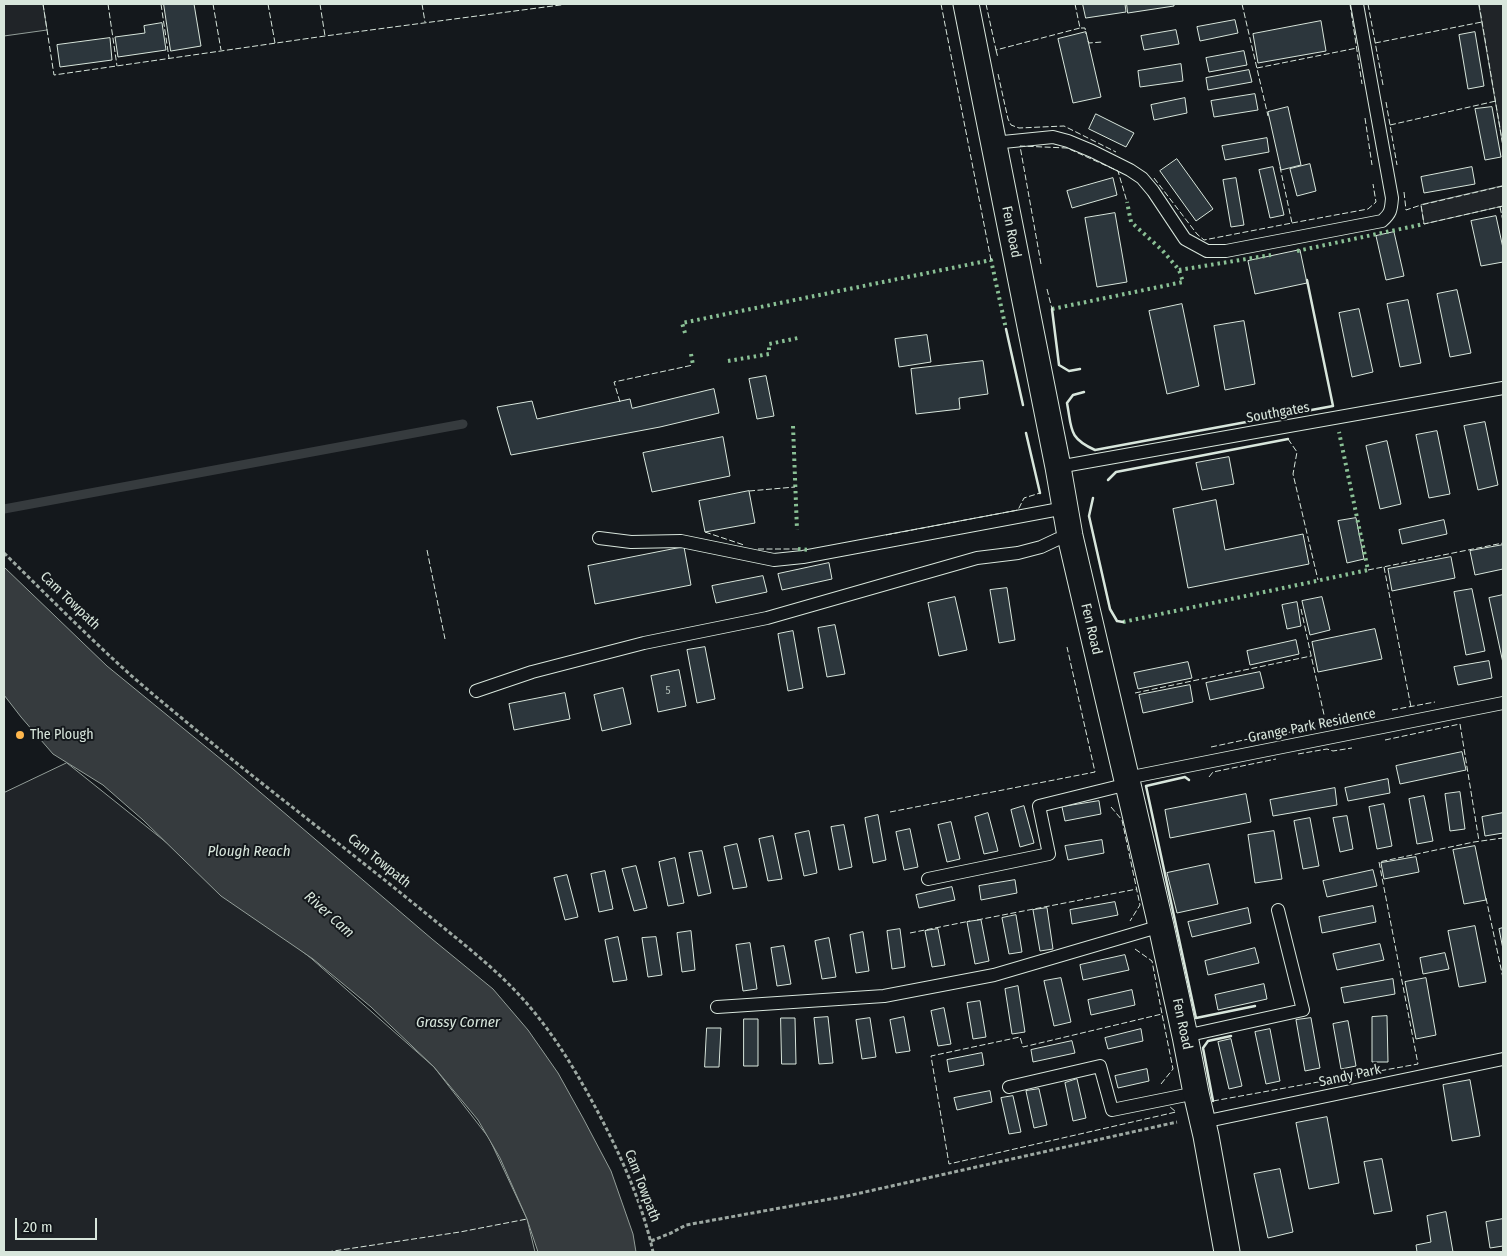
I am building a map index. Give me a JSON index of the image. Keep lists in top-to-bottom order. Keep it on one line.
{"streets":{"street":["Fen Road"],"lane":["Southgates","Grange Park Residence","Sandy Park"],"path":["Cam Towpath"]},"crossings":[["Fen Road","Southgates"],["Fen Road","Grange Park Residence"],["Fen Road","Sandy Park"]],"water":["Plough Reach","River Cam","Grassy Corner"],"places":["The Plough"],"house_numbers":["5"],"scale_bar":"20 m"}
